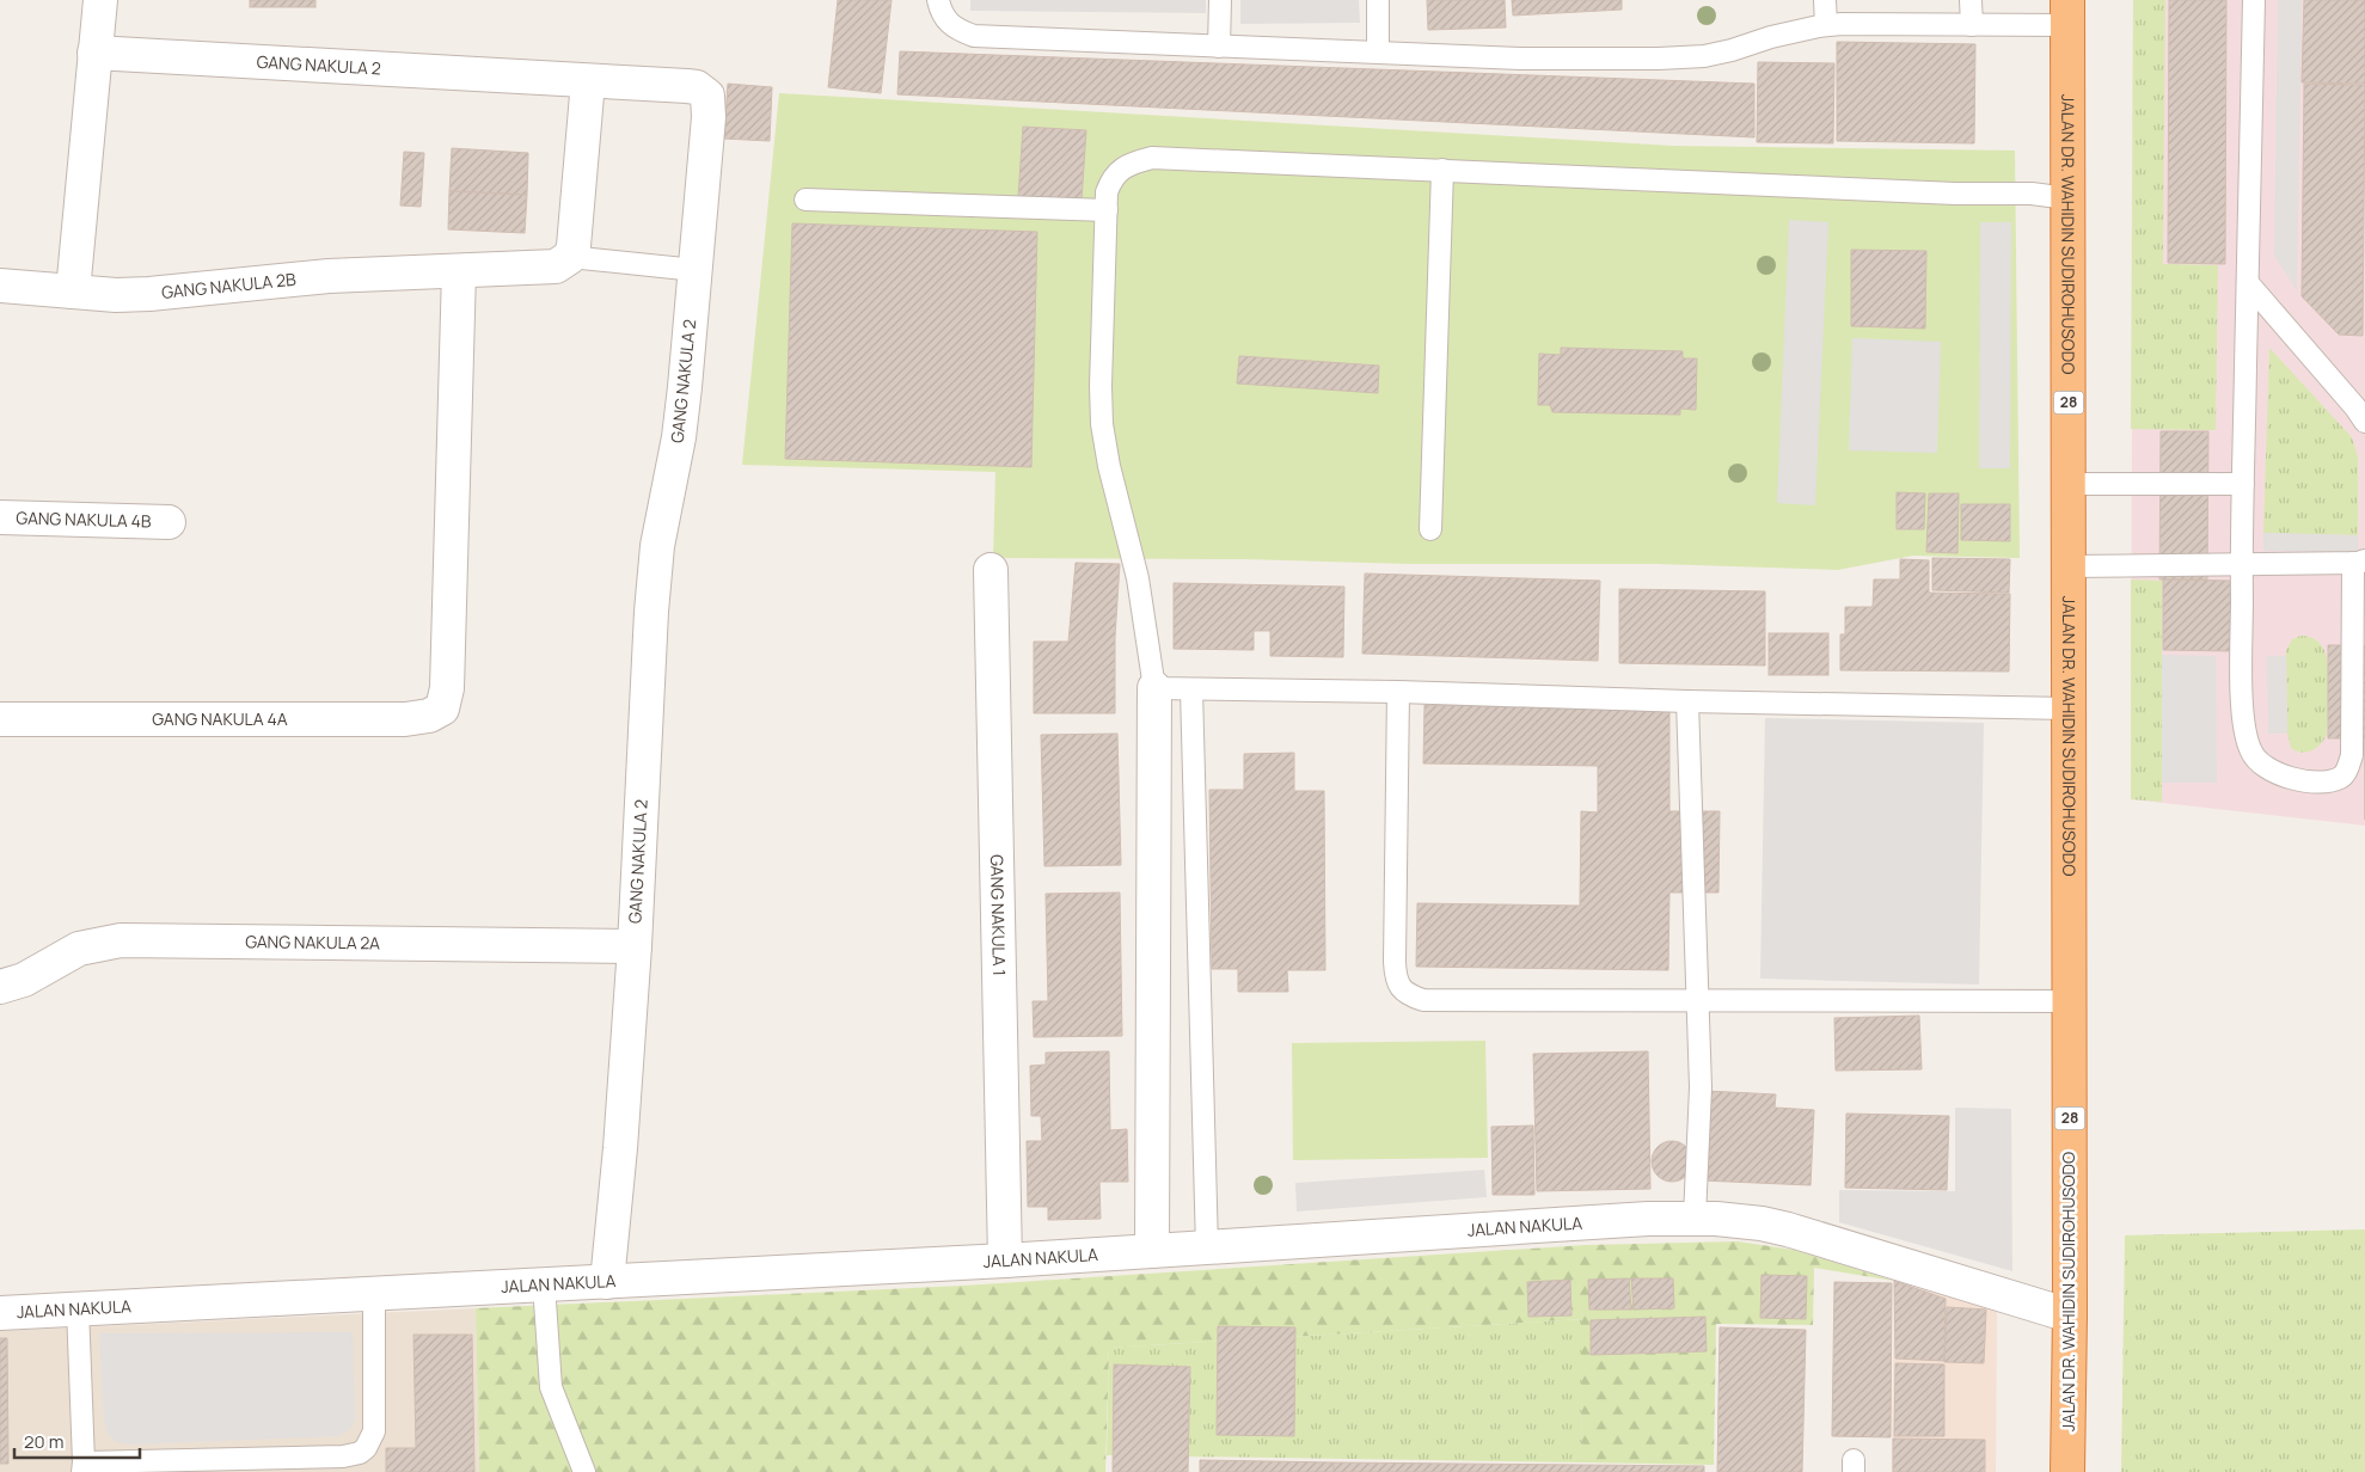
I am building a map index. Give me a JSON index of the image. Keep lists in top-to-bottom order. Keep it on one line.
{"streets":{"highway":["JALAN DR. WAHIDIN SUDIROHUSODO","28"],"street":["GANG NAKULA 2","GANG NAKULA 2B","GANG NAKULA 4B","GANG NAKULA 4A","GANG NAKULA 1","GANG NAKULA 2A","JALAN NAKULA"]},"crossings":[["GANG NAKULA 2","GANG NAKULA 2A"],["GANG NAKULA 2","JALAN NAKULA"],["JALAN DR. WAHIDIN SUDIROHUSODO","JALAN NAKULA"],["GANG NAKULA 2B","GANG NAKULA 4A"],["GANG NAKULA 1","JALAN NAKULA"]],"scale_bar":"20 m"}
